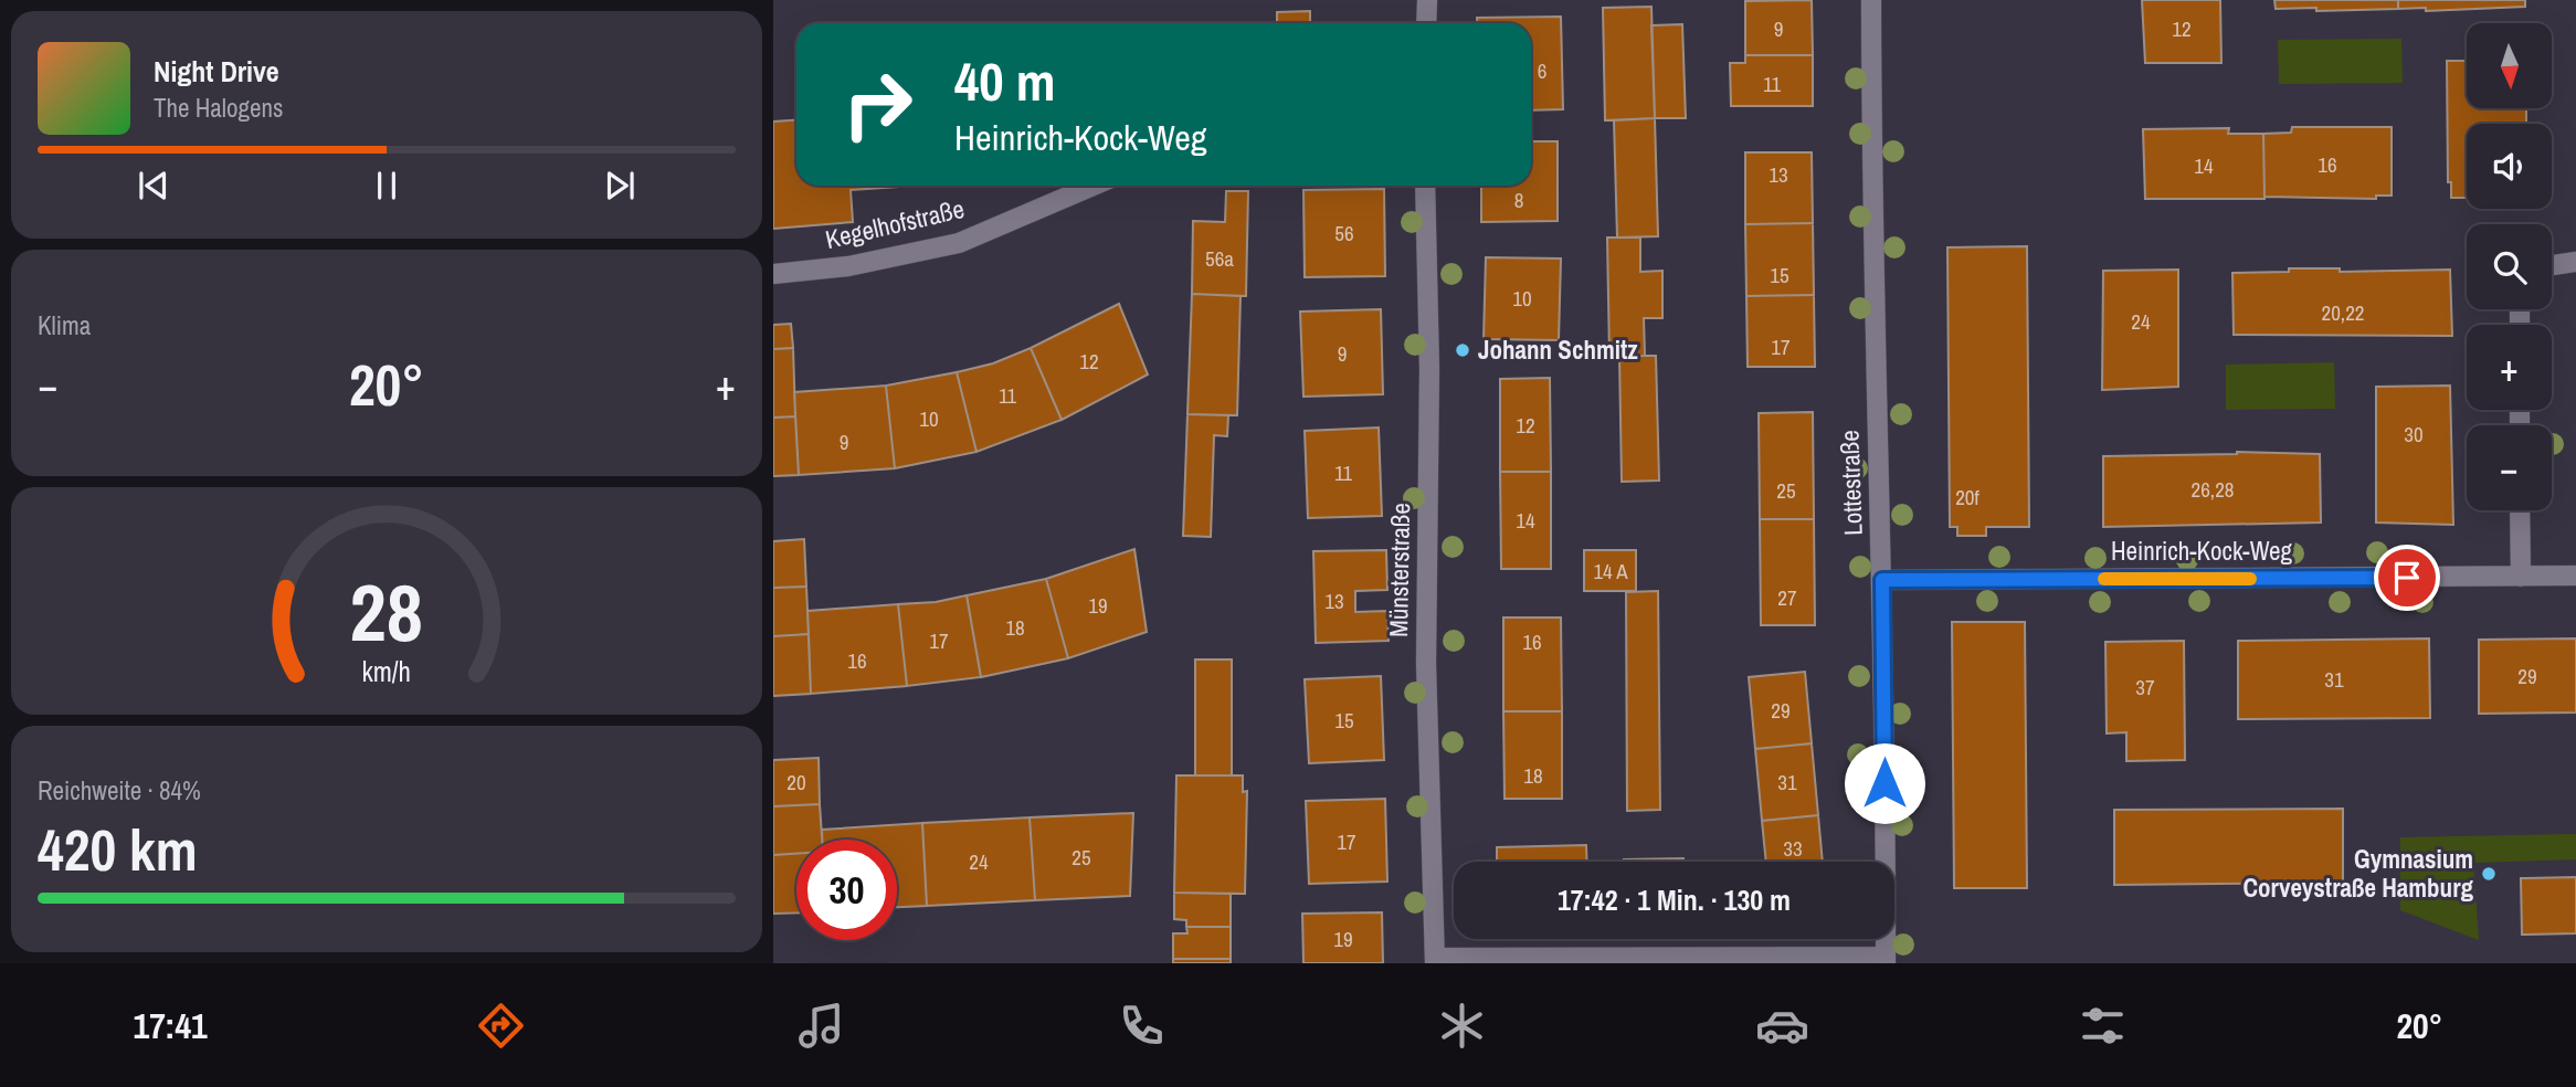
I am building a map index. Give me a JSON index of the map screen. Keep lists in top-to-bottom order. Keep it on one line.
{"streets":{"street":["Kegelhofstraße","Lottestraße","Heinrich-Kock-Weg","Münsterstraße"]},"crossings":[["Lottestraße","Heinrich-Kock-Weg"]],"places":["Johann Schmitz","Gymnasium Corveystraße Hamburg"],"house_numbers":["9","12","6","11","16","14","13","8","56","56a","15","10","20,22","24","17","9","12","11","10","12","30","9","11","26,28","25","20f","14","14 A","27","13","19","18","17","16","16","29","31","37","29","15","18","20","31","17","33","25","24","19"],"north":"bottom","page":{"map_buttons":["+","−"],"turn":["40 m","Heinrich-Kock-Weg"],"song":["Night Drive","The Halogens"],"tile":["Klima",["Reichweite · 84%","420 km"]],"heat":["−","20°","+"],"limit":"30","trip":"17:42 · 1 Min. · 130 m","tabs":["17:41","20°"],"gauge":["28","km/h"]}}
